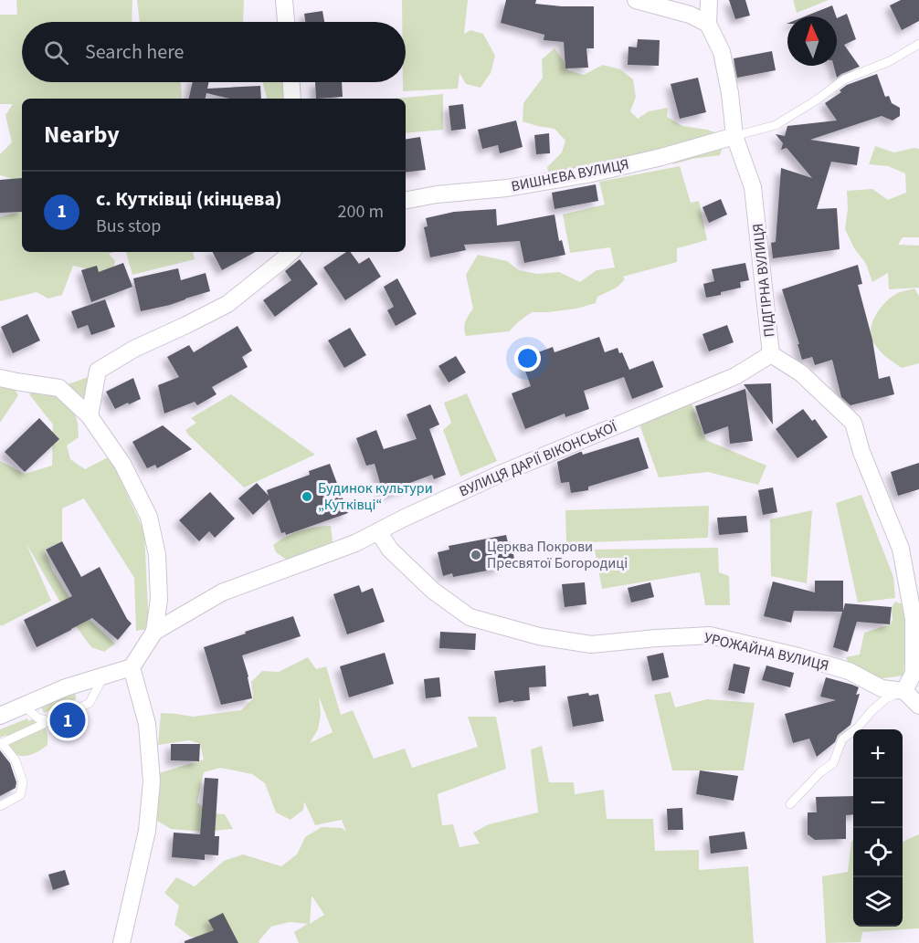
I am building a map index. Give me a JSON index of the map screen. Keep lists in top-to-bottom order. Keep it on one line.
{"streets":{"street":["ВИШНЕВА ВУЛИЦЯ","ПІДГІРНА ВУЛИЦЯ","ВУЛИЦЯ ДАРІЇ ВІКОНСЬКОЇ","УРОЖАЙНА ВУЛИЦЯ"]},"crossings":[["ВИШНЕВА ВУЛИЦЯ","ПІДГІРНА ВУЛИЦЯ"],["ПІДГІРНА ВУЛИЦЯ","ВУЛИЦЯ ДАРІЇ ВІКОНСЬКОЇ"],["ПІДГІРНА ВУЛИЦЯ","УРОЖАЙНА ВУЛИЦЯ"],["ВУЛИЦЯ ДАРІЇ ВІКОНСЬКОЇ","УРОЖАЙНА ВУЛИЦЯ"]],"places":["Будинок культури „Кутківці“","Церква Покрови Пресвятої Богородиці"],"north":"top","page":{"search":"Search here","heading":"Nearby","list":[{"mark":"1","name":"с. Кутківці (кінцева)","note":"Bus stop","value":"200 m"}],"pins":"1","map_buttons":["+","−"]}}
